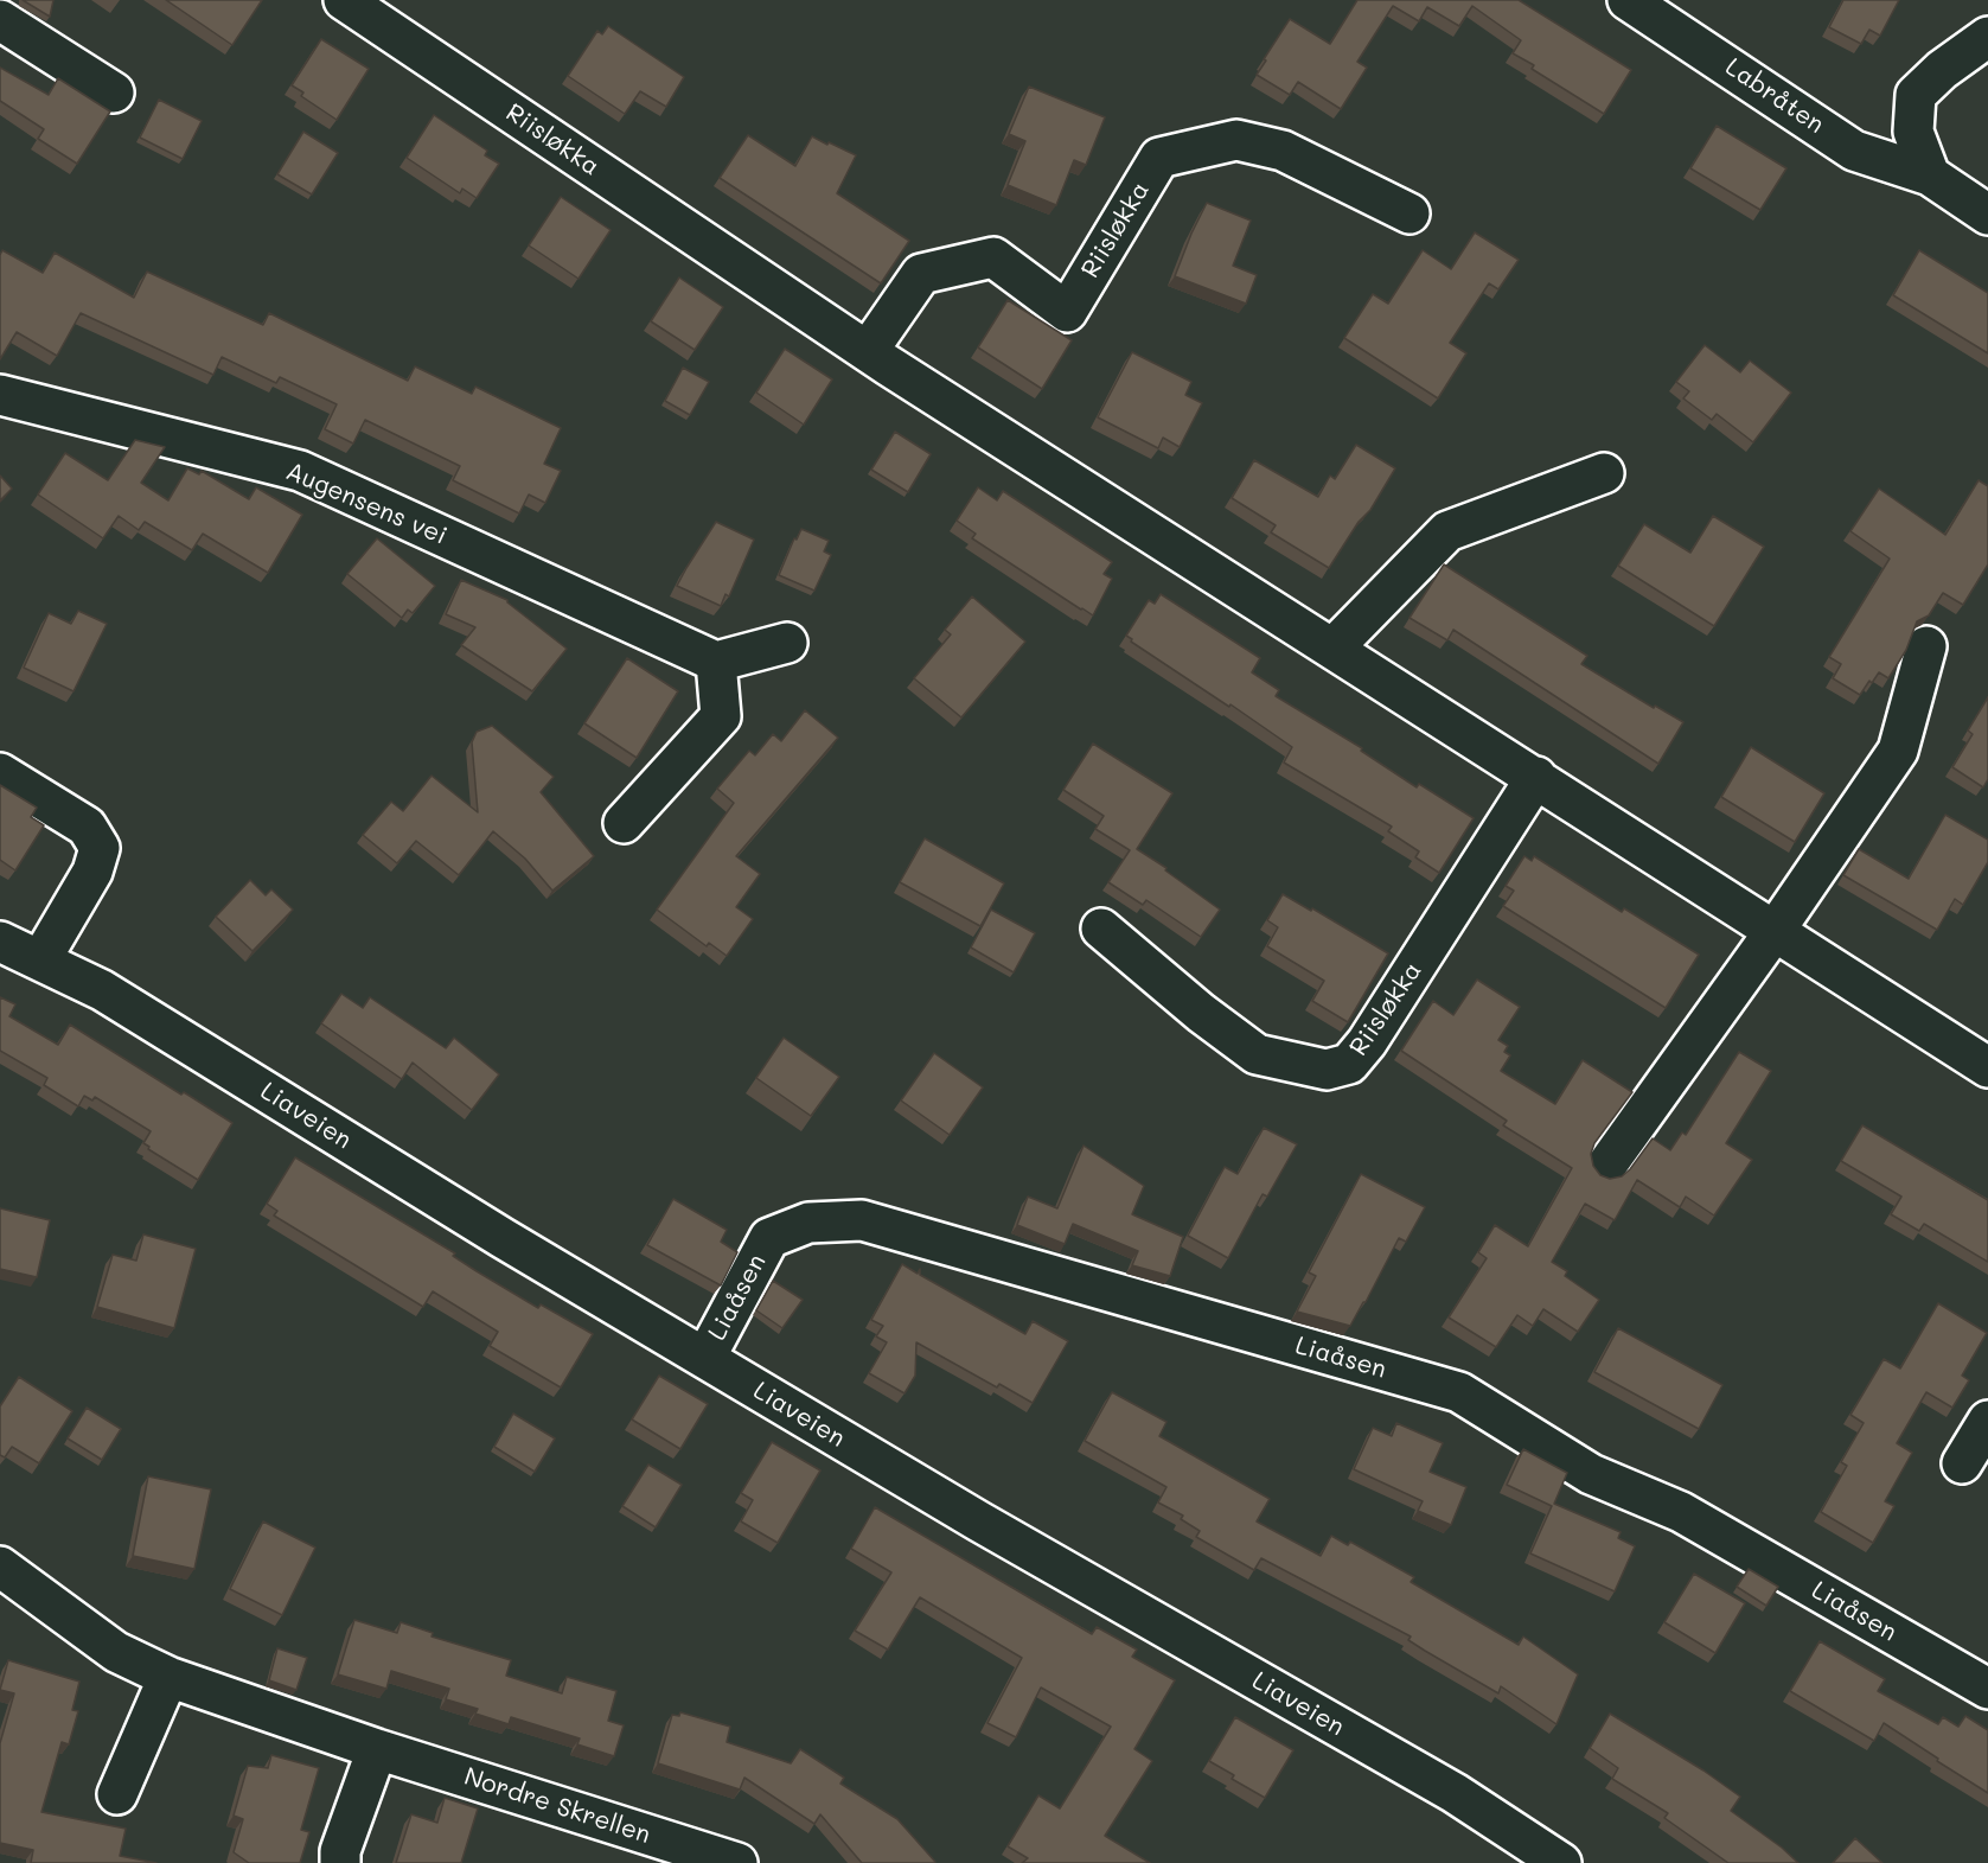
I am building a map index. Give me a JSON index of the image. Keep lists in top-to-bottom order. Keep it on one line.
{"streets":{"street":["Labråten","Riisløkka","Augensens vei","Liaveien","Liaåsen","Nordre Skrellen"]},"crossings":[["Liaveien","Liaåsen"]]}
